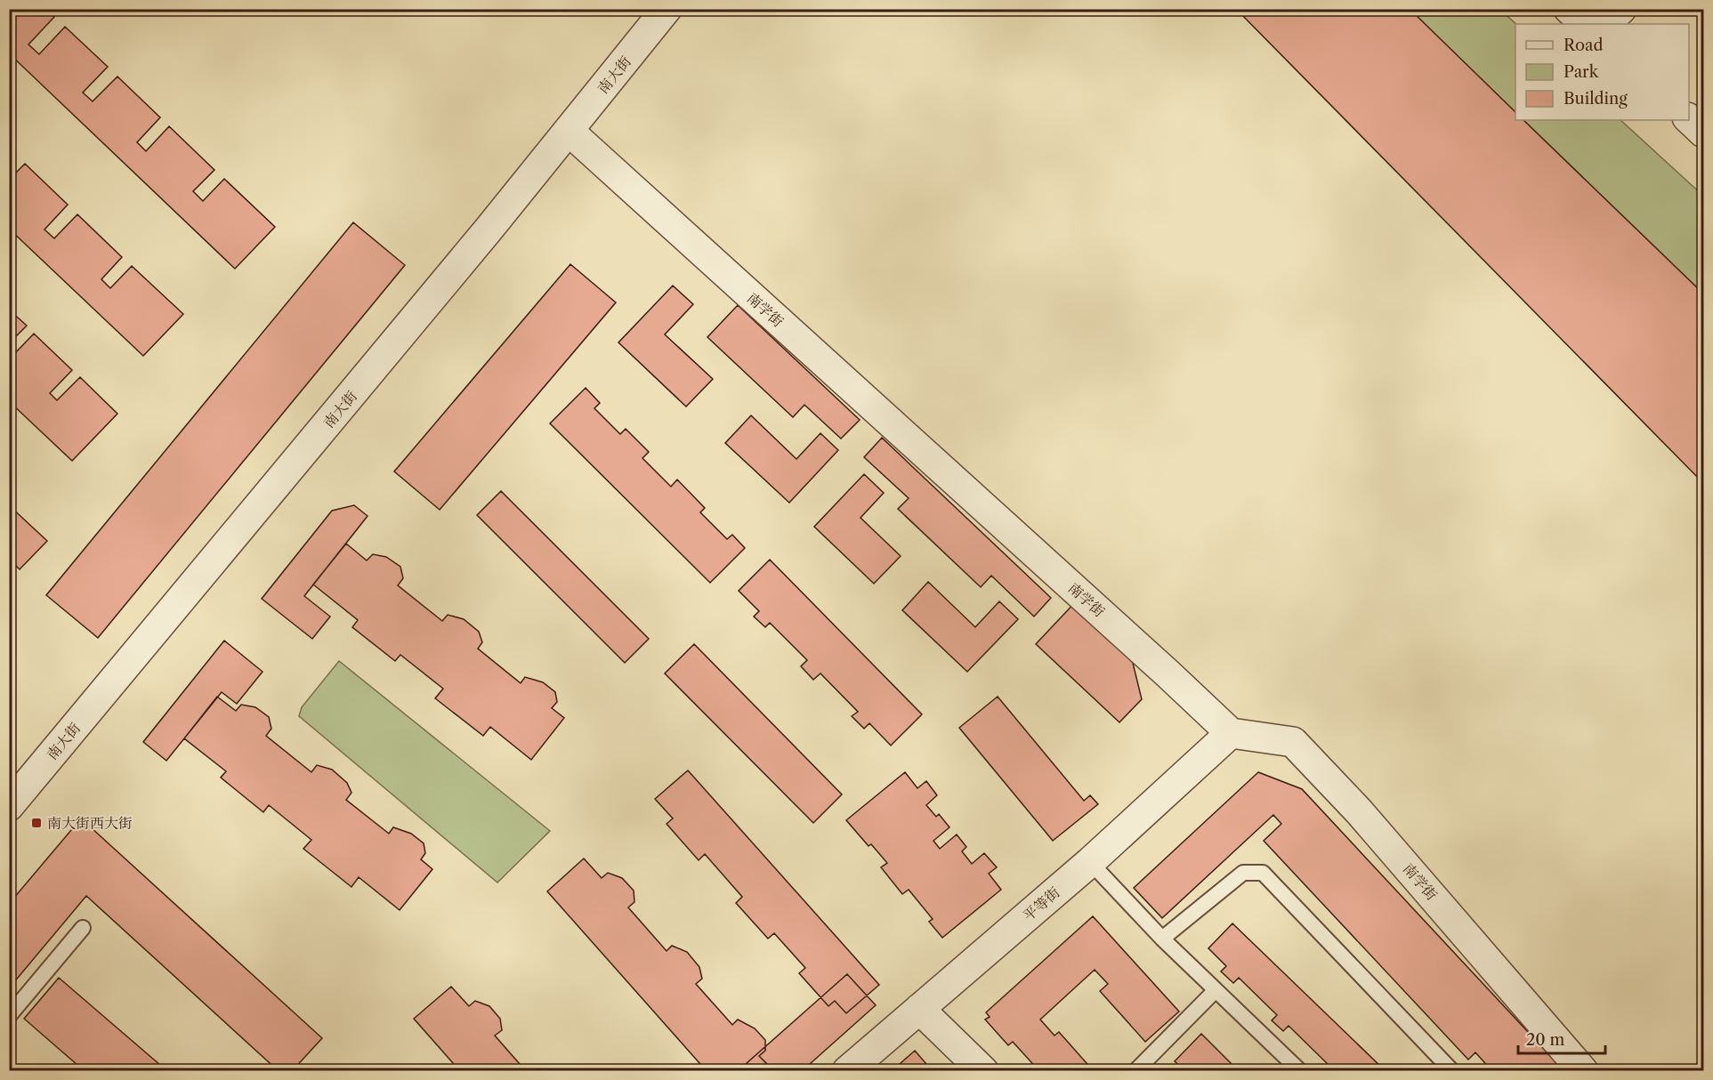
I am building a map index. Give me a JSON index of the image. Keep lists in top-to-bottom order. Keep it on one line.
{"streets":{"street":["南大街","南学街","平等街"]},"crossings":[["南大街","南学街"],["南学街","平等街"]],"places":{"transit":["南大街西大街"]},"legend":["Road","Park","Building"],"scale_bar":"20 m"}
